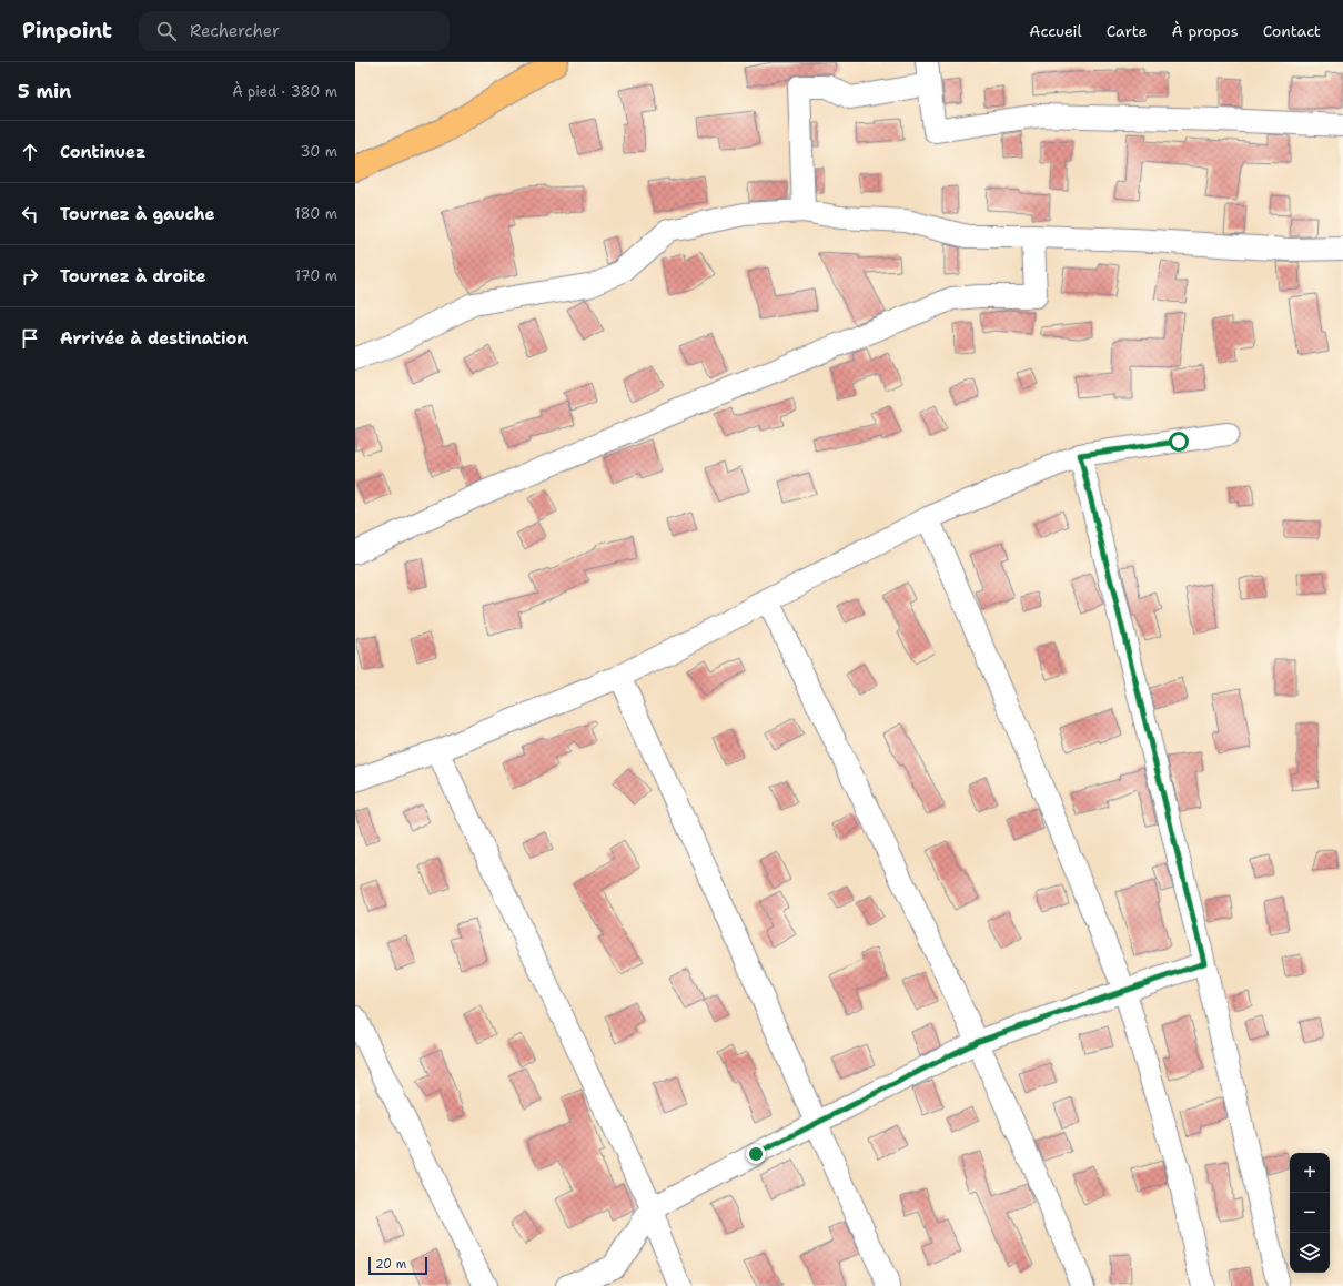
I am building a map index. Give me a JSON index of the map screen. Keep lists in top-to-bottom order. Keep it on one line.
{"scale_bar":"20 m","page":{"header":"Pinpoint","search":"Rechercher","nav":["Accueil","Carte","À propos","Contact"],"heading":["5 min","À pied · 380 m"],"list":[["Continuez","30 m"],["Tournez à gauche","180 m"],["Tournez à droite","170 m"],"Arrivée à destination"],"map_buttons":["+","−"],"scale":"20 m"}}
